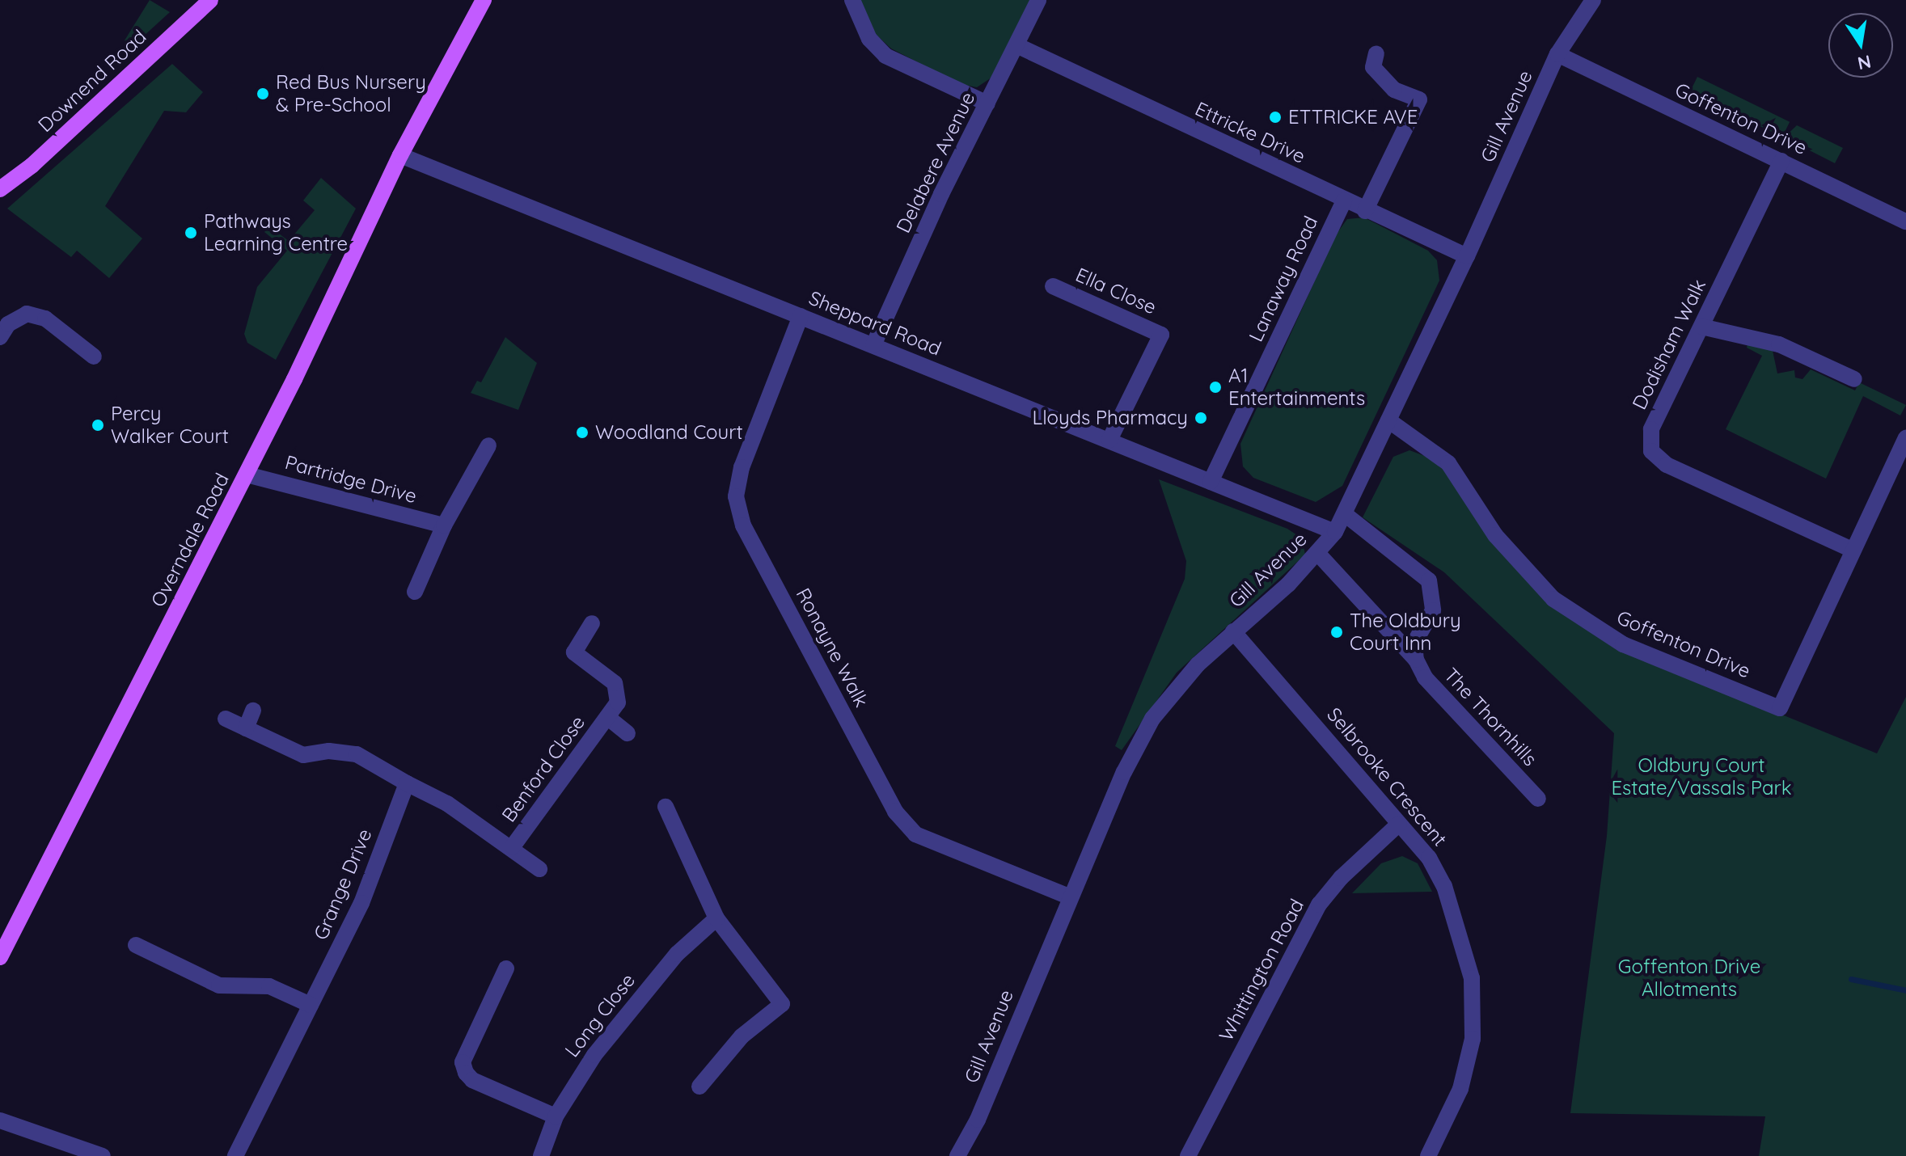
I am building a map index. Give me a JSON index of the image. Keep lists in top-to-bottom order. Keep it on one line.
{"streets":{"main road":["Downend Road","Overndale Road"],"street":["Gill Avenue","Goffenton Drive","Ettricke Drive","Delabere Avenue","Lanaway Road","Ella Close","Sheppard Road","Dodisham Walk","Partridge Drive","Ronayne Walk","The Thornhills","Benford Close","Selbrooke Crescent","Grange Drive","Whittington Road","Long Close"]},"crossings":[["Gill Avenue","Goffenton Drive"],["Gill Avenue","Ettricke Drive"],["Gill Avenue","Sheppard Road"],["Gill Avenue","Ronayne Walk"],["Gill Avenue","The Thornhills"],["Gill Avenue","Selbrooke Crescent"],["Goffenton Drive","Dodisham Walk"],["Ettricke Drive","Delabere Avenue"],["Ettricke Drive","Lanaway Road"],["Delabere Avenue","Sheppard Road"],["Lanaway Road","Sheppard Road"],["Ella Close","Sheppard Road"],["Sheppard Road","Overndale Road"],["Sheppard Road","Ronayne Walk"],["Partridge Drive","Overndale Road"],["Benford Close","Grange Drive"],["Selbrooke Crescent","Whittington Road"]],"parks":["Oldbury Court Estate/Vassals Park","Goffenton Drive Allotments"],"places":["Red Bus Nursery & Pre-School","ETTRICKE AVE","Pathways Learning Centre","A1 Entertainments","Lloyds Pharmacy","Percy Walker Court","Woodland Court","The Oldbury Court Inn"],"north":"bottom"}
